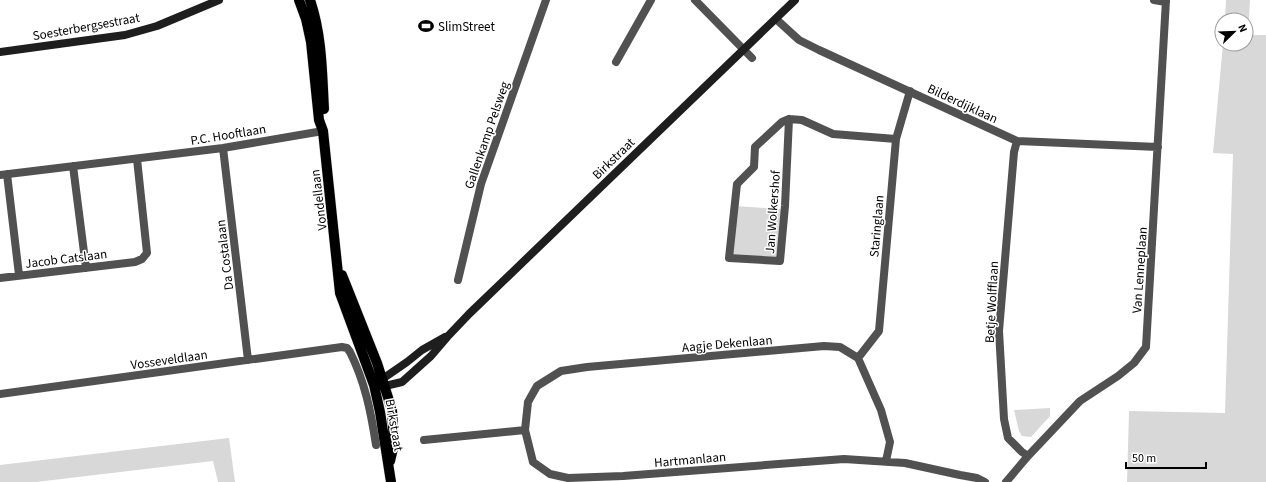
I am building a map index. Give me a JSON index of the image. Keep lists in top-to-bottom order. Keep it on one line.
{"streets":{"main road":["Soesterbergsestraat","Birkstraat","Vondellaan"],"street":["Bilderdijklaan","P.C. Hooftlaan","Gallenkamp Pelsweg","Jan Wolkershof","Staringlaan","Da Costalaan","Jacob Catslaan","Van Lenneplaan","Betje Wolfflaan","Aagje Dekenlaan","Vosseveldlaan","Hartmanlaan"]},"crossings":[["Bilderdijklaan","Birkstraat"],["Bilderdijklaan","Staringlaan"],["Bilderdijklaan","Van Lenneplaan"],["Bilderdijklaan","Betje Wolfflaan"],["P.C. Hooftlaan","Vondellaan"],["P.C. Hooftlaan","Da Costalaan"],["P.C. Hooftlaan","Jacob Catslaan"],["Birkstraat","Vondellaan"],["Staringlaan","Aagje Dekenlaan"],["Da Costalaan","Vosseveldlaan"],["Van Lenneplaan","Betje Wolfflaan"],["Aagje Dekenlaan","Hartmanlaan"]],"places":{"sports":["SlimStreet"]},"scale_bar":"50 m","north":"top right"}
